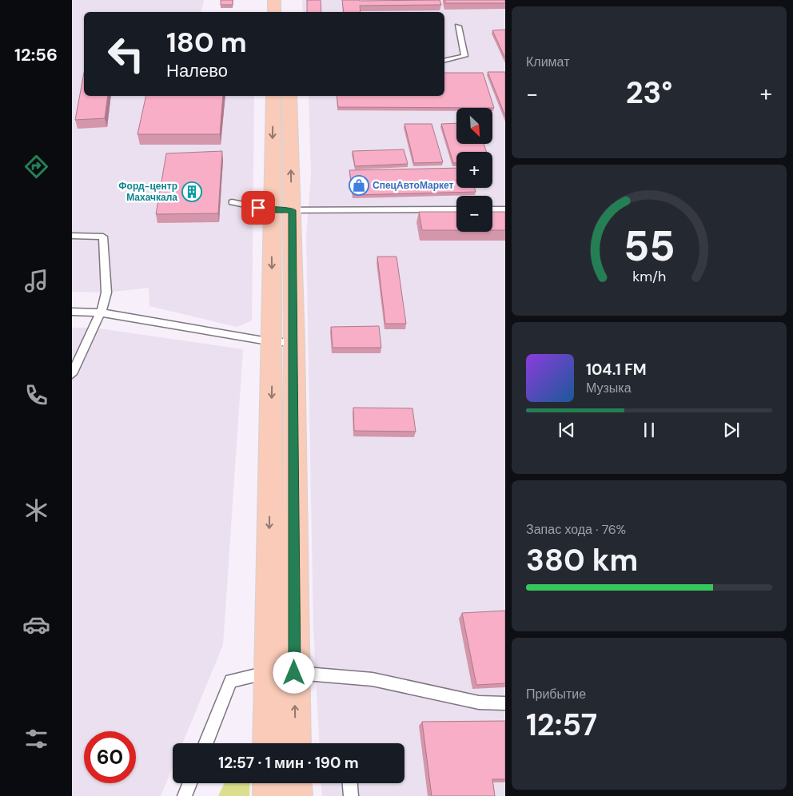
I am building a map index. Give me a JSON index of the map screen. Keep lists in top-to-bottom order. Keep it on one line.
{"places":{"shop":["СпецАвтоМаркет"],"building":["Форд-центр Махачкала"]},"north":"bottom right","page":{"tabs":"12:56","tile":["Климат",["Запас хода · 76%","380 km"],["Прибытие","12:57"]],"turn":["180 m","Налево"],"heat":["−","23°","+"],"map_buttons":["+","−"],"song":["104.1 FM","Музыка"],"limit":"60","trip":"12:57 · 1 мин · 190 m","gauge":["55","km/h"]}}
